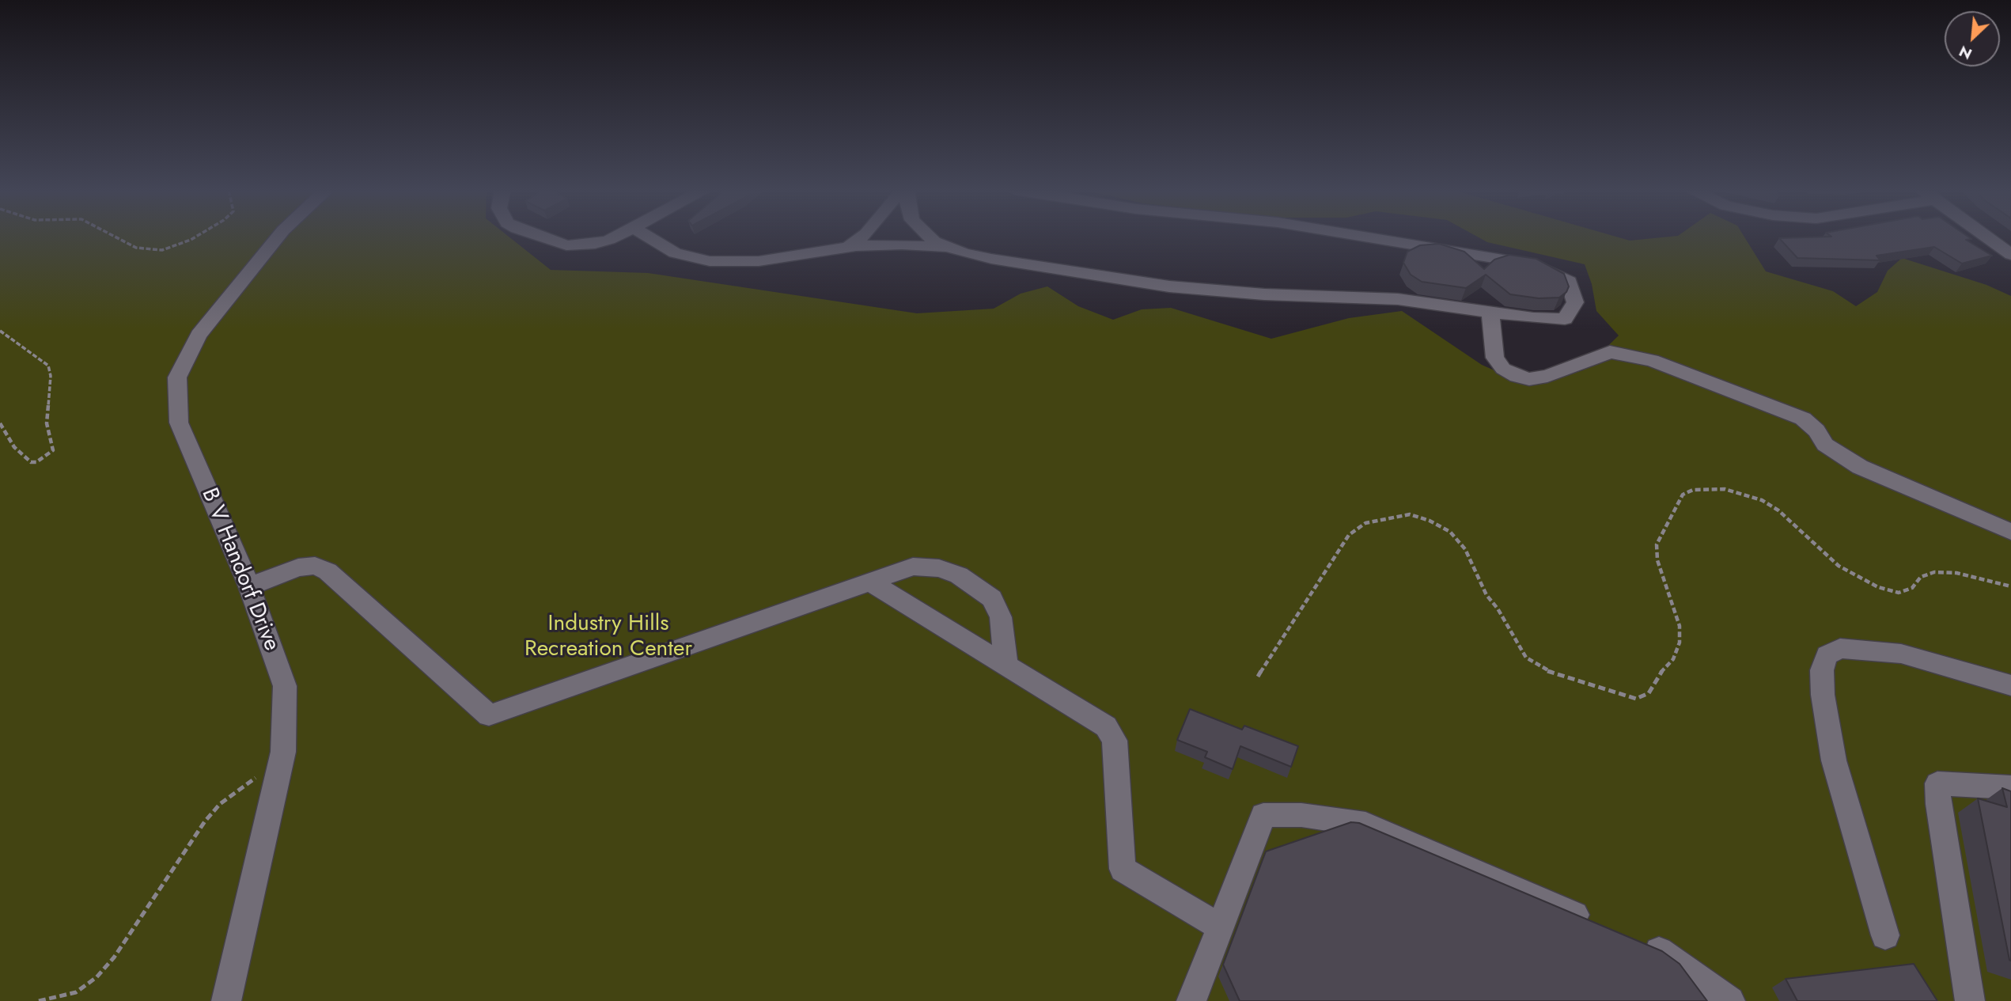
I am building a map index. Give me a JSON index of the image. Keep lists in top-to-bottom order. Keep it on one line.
{"streets":{"street":["B V Handorf Drive"]},"parks":["Industry Hills Recreation Center"],"north":"bottom left"}
